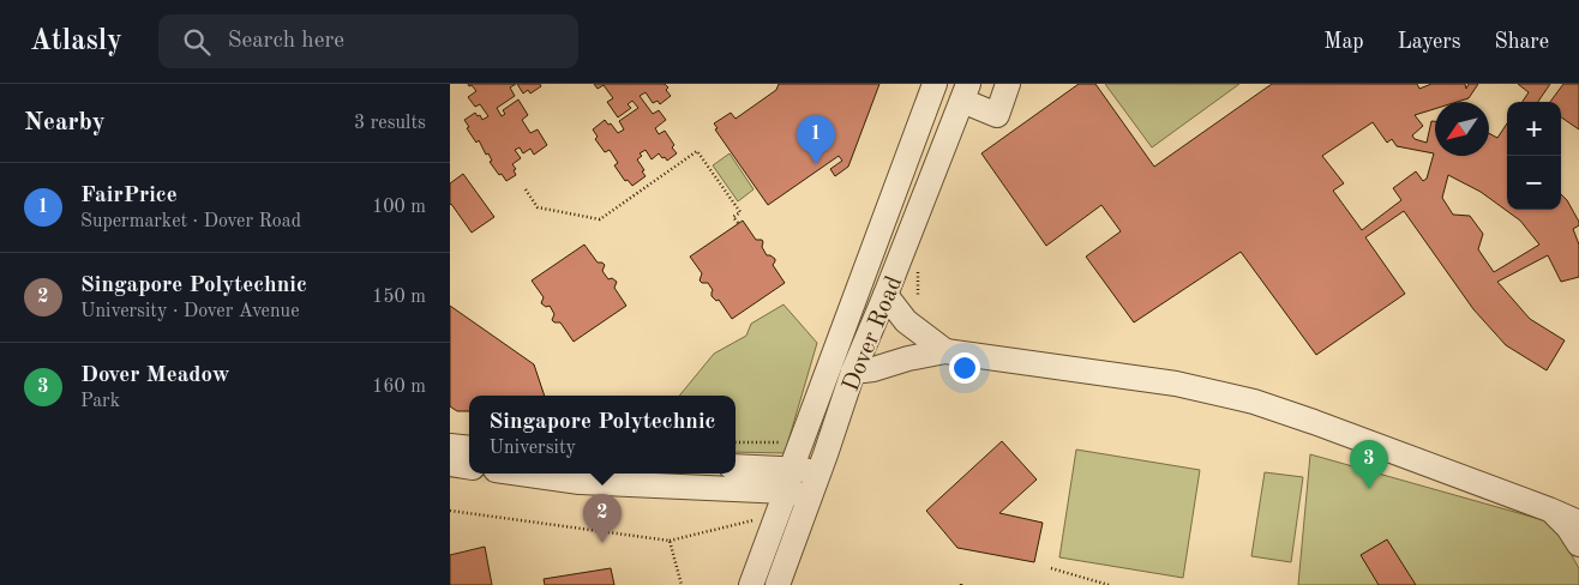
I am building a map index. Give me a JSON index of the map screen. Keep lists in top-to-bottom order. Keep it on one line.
{"streets":{"street":["Dover Road"]},"north":"bottom left","page":{"header":"Atlasly","search":"Search here","nav":["Map","Layers","Share"],"heading":["Nearby","3 results"],"map_buttons":["+","−"],"pins":["1","3","2"],"list":[{"mark":"1","name":"FairPrice","note":"Supermarket · Dover Road","value":"100 m"},{"mark":"2","name":"Singapore Polytechnic","note":"University · Dover Avenue","value":"150 m"},{"mark":"3","name":"Dover Meadow","note":"Park","value":"160 m"}],"popup":["Singapore Polytechnic","University"]}}
